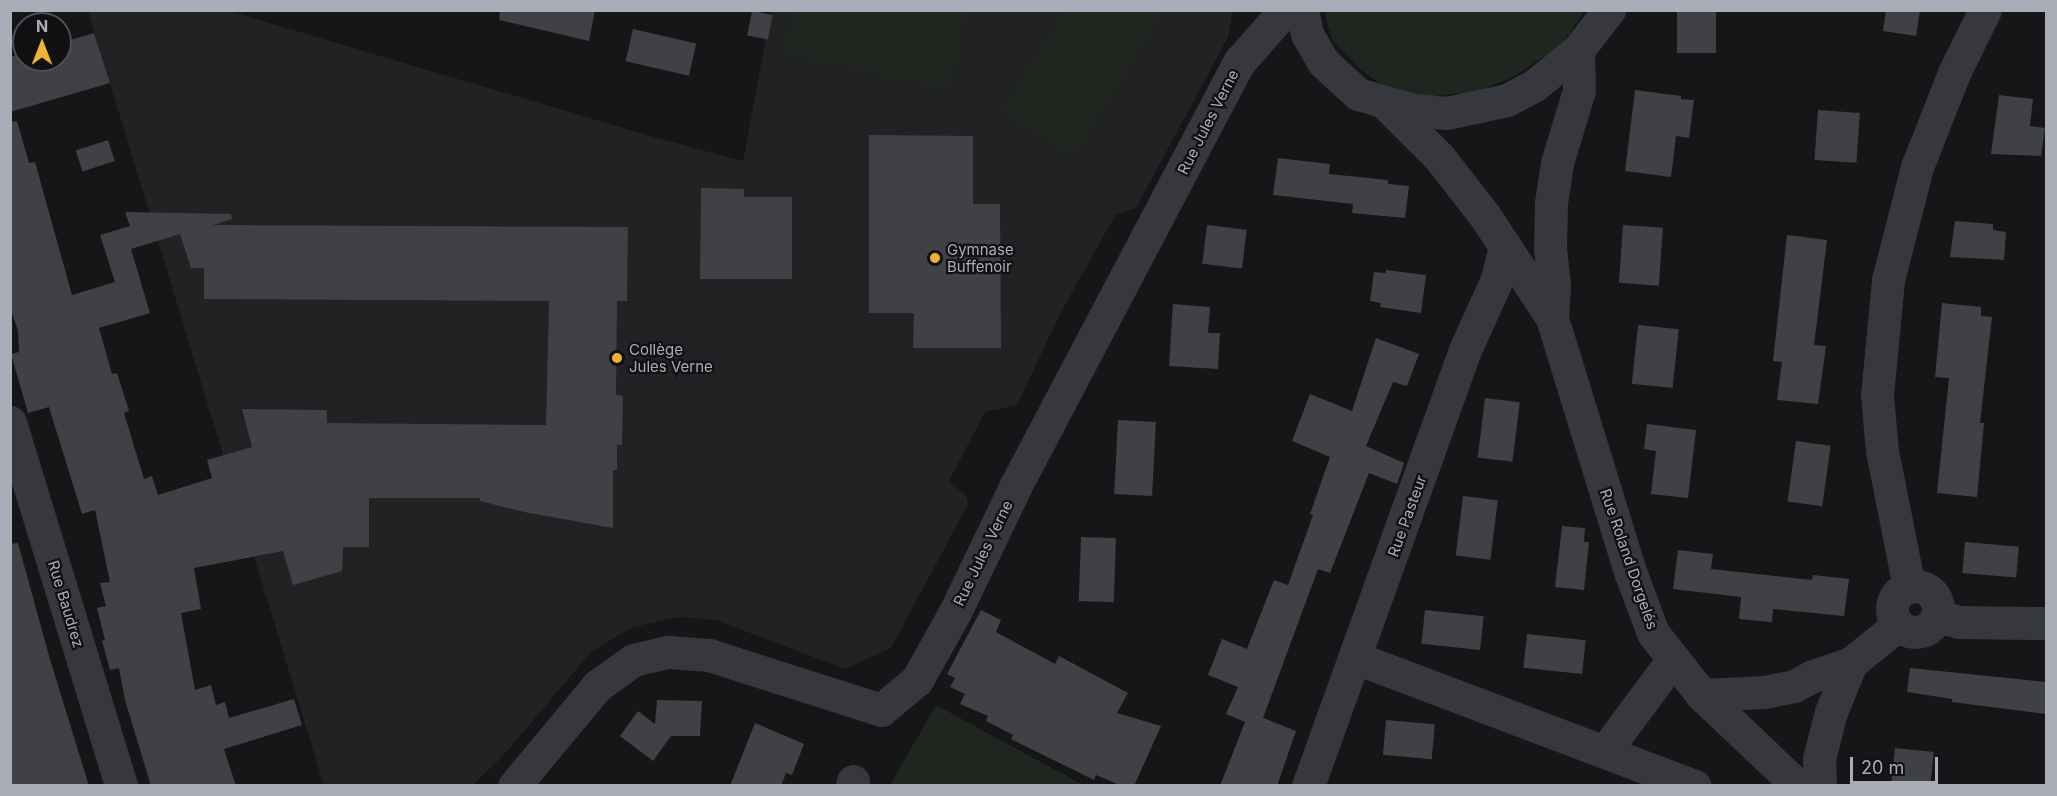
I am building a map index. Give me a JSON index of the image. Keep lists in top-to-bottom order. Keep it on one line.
{"streets":{"street":["Rue Jules Verne","Rue Pasteur","Rue Roland Dorgelés","Rue Baudrez"]},"crossings":[["Rue Pasteur","Rue Roland Dorgelés"]],"places":["Gymnase Buffenoir","Collège Jules Verne"],"scale_bar":"20 m","north":"top"}
